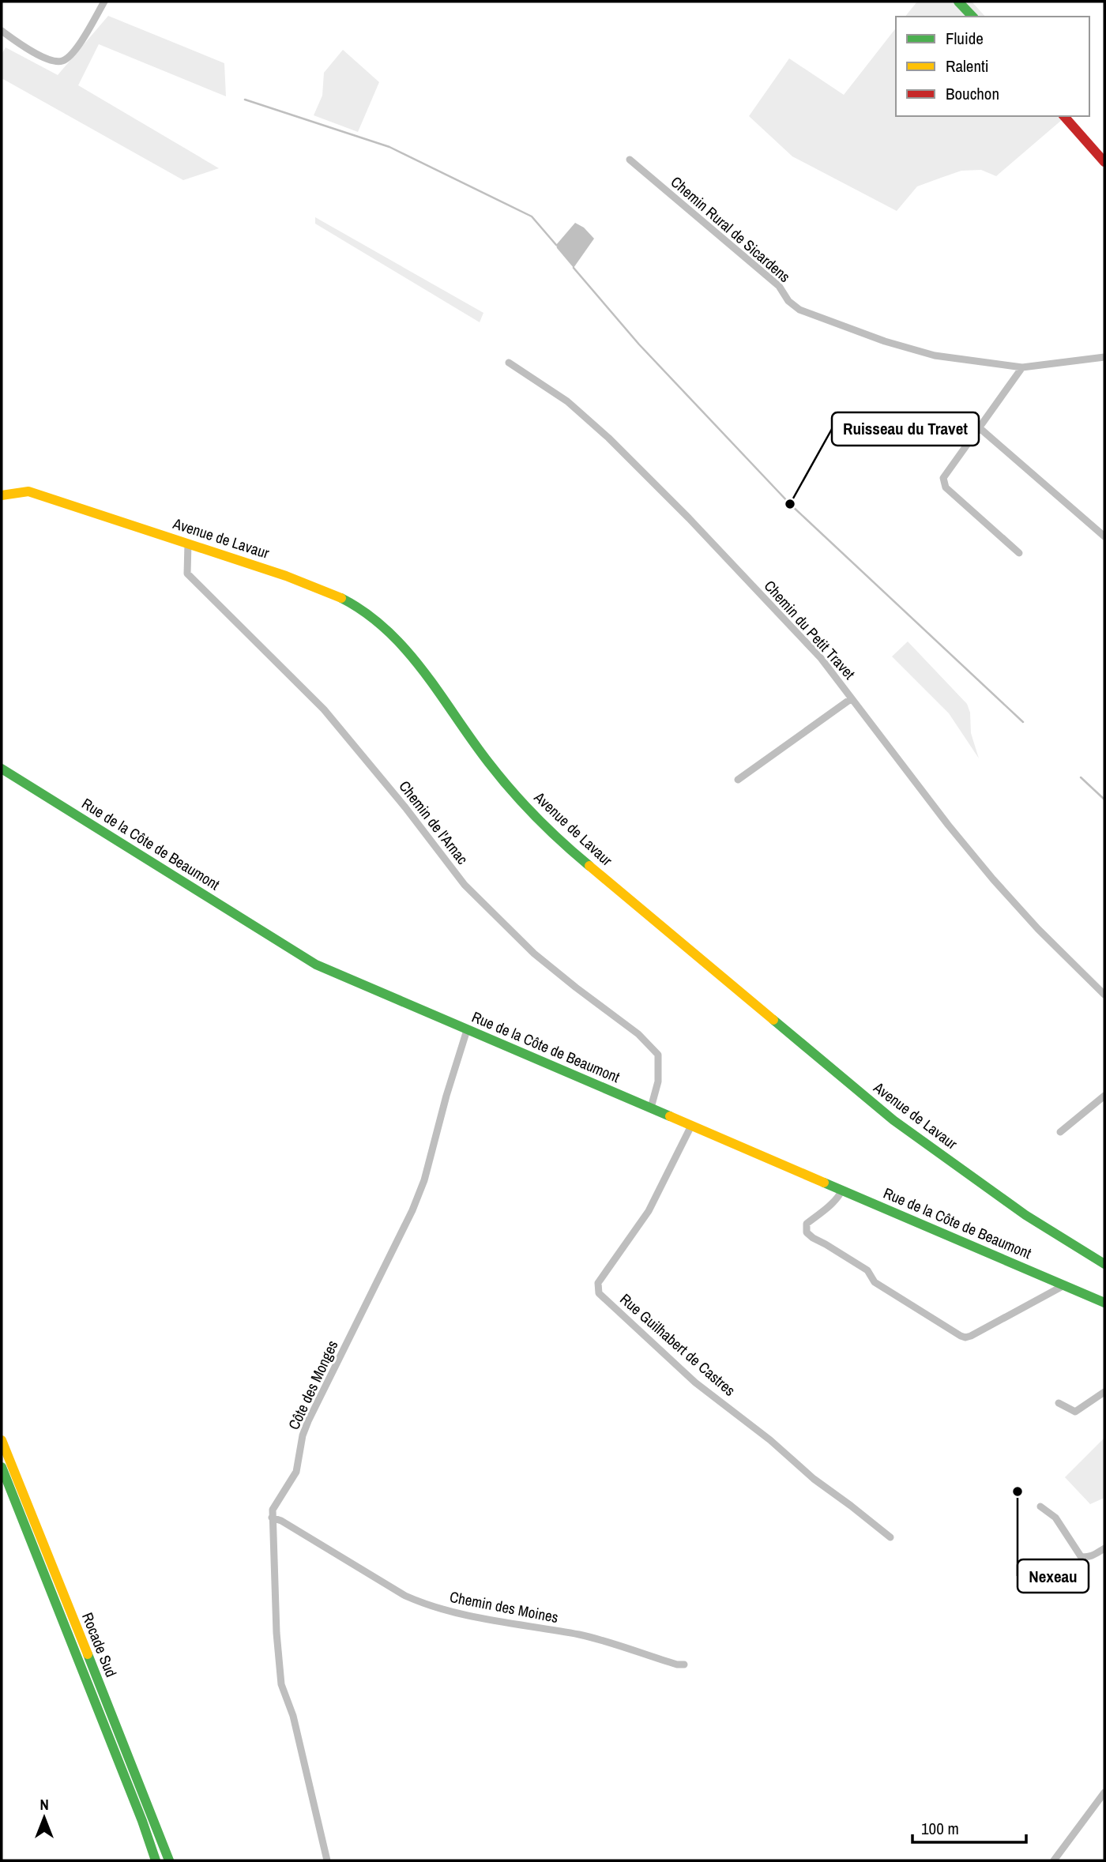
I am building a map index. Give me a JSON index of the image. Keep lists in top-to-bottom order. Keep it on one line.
{"streets":{"main road":["Avenue de Lavaur","Rue de la Côte de Beaumont","Rocade Sud"],"street":["Chemin Rural de Sicardens","Chemin du Petit Travet","Chemin de l'Arnac","Rue Guilhabert de Castres","Côte des Monges","Chemin des Moines"]},"crossings":[["Avenue de Lavaur","Chemin de l'Arnac"],["Chemin de l'Arnac","Rue de la Côte de Beaumont"],["Rue de la Côte de Beaumont","Rue Guilhabert de Castres"],["Rue de la Côte de Beaumont","Côte des Monges"],["Côte des Monges","Chemin des Moines"]],"places":["Ruisseau du Travet","Nexeau"],"legend":["Fluide","Ralenti","Bouchon"],"scale_bar":"100 m","north":"top"}
